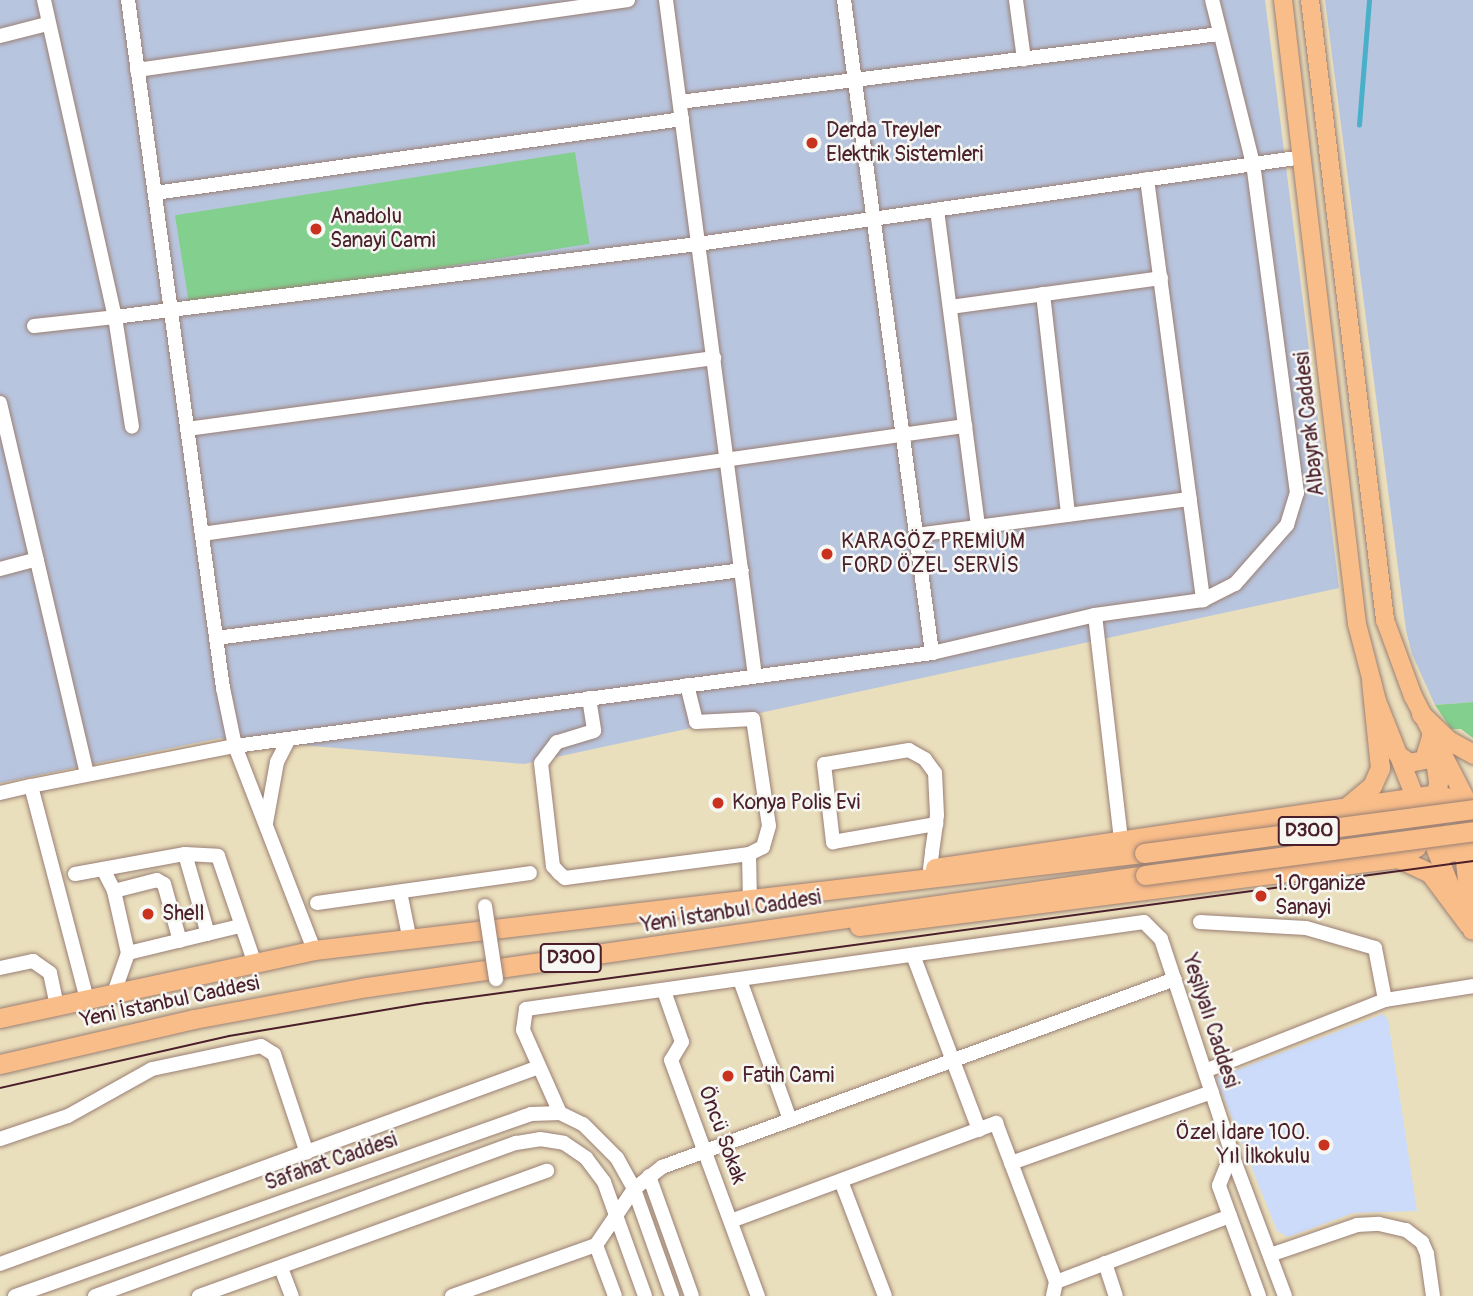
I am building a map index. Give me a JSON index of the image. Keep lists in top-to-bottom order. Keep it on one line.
{"streets":{"highway":["D300","Yeni İstanbul Caddesi"],"main road":["Albayrak Caddesi"],"street":["Yeşilyalı Caddesi","Öncü Sokak","Safahat Caddesi"]},"places":["Derda Treyler Elektrik Sistemleri","Anadolu Sanayi Cami","KARAGÖZ PREMİUM FORD ÖZEL SERVİS","Konya Polis Evi","1.Organize Sanayi","Shell","Fatih Cami","Özel İdare 100. Yıl İlkokulu"]}
